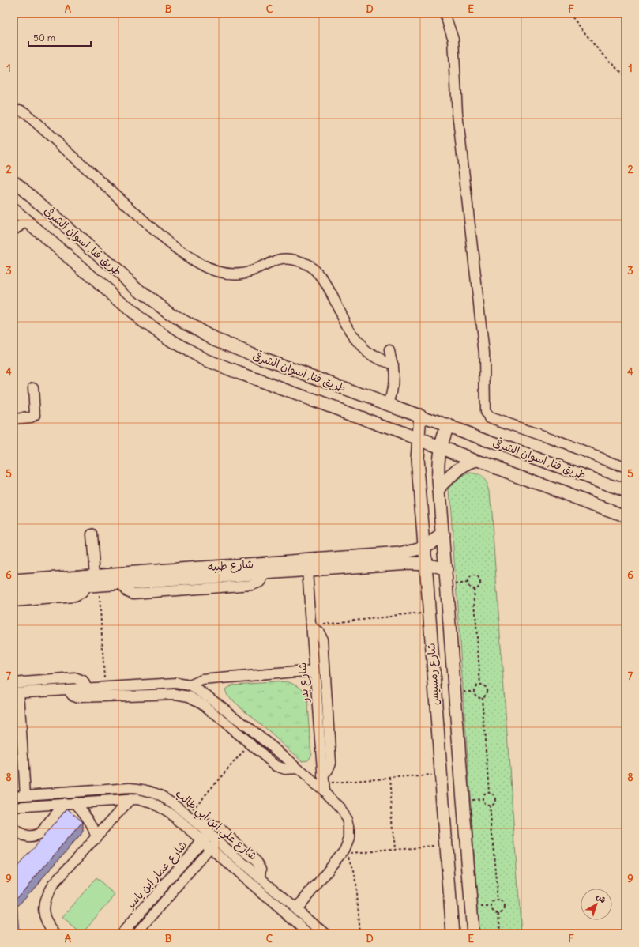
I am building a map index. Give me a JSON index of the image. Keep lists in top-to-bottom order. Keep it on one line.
{"streets":{"main road":["طريق قنا, اسوان الشرقى","شارع طيبه","شارع رمسيس"],"street":["شارع بدر","شارع علي ابن أبي طالب","شارع عمار ابن ياسر"]},"crossings":[["طريق قنا, اسوان الشرقى","شارع رمسيس"],["شارع طيبه","شارع رمسيس"],["شارع طيبه","شارع بدر"],["شارع علي ابن أبي طالب","شارع عمار ابن ياسر"]],"scale_bar":"50 m","north":"top right","grid":{"columns":["A","B","C","D","E","F"],"rows":["1","2","3","4","5","6","7","8","9"]}}
